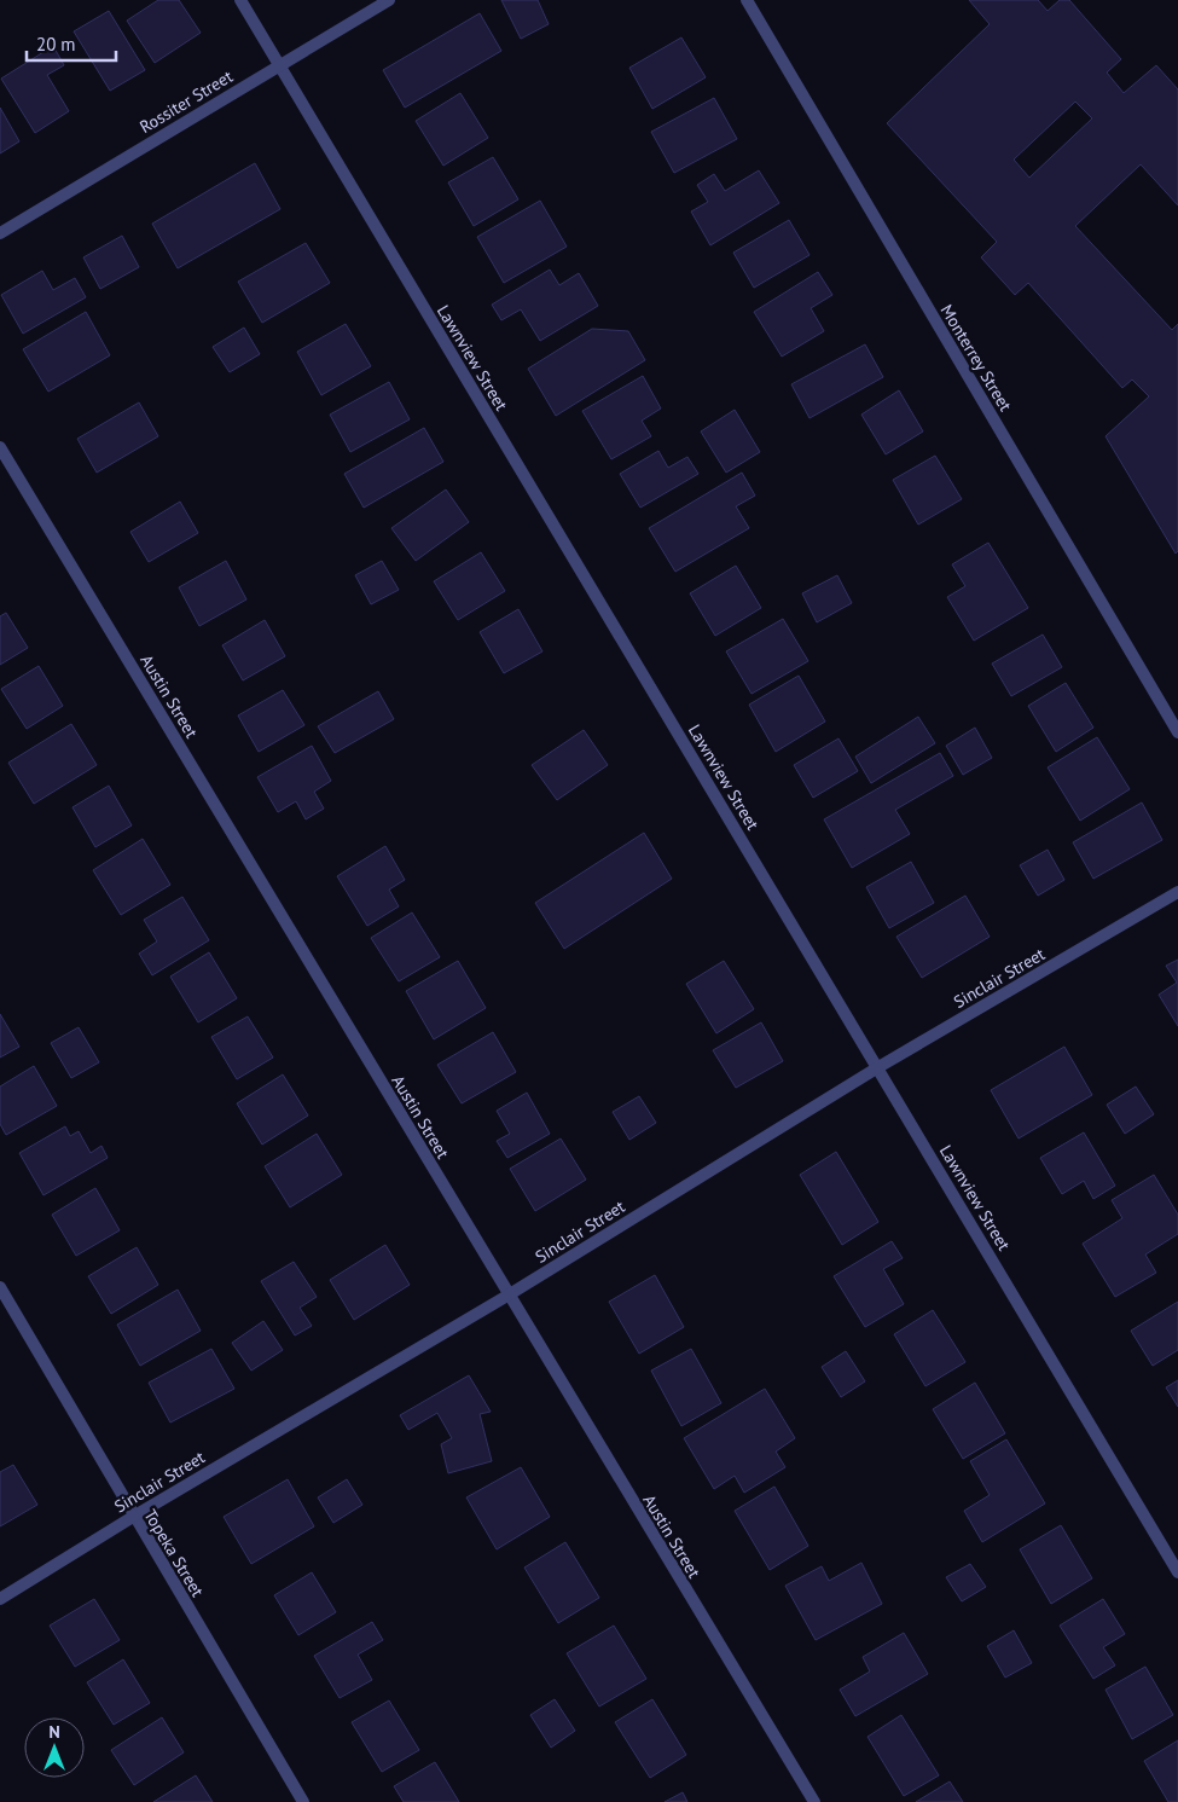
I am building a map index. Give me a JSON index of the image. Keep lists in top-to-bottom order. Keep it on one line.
{"streets":{"street":["Rossiter Street","Lawnview Street","Monterrey Street","Austin Street","Sinclair Street","Topeka Street"]},"crossings":[["Rossiter Street","Lawnview Street"],["Lawnview Street","Sinclair Street"],["Austin Street","Sinclair Street"],["Sinclair Street","Topeka Street"]],"scale_bar":"20 m","north":"top"}
